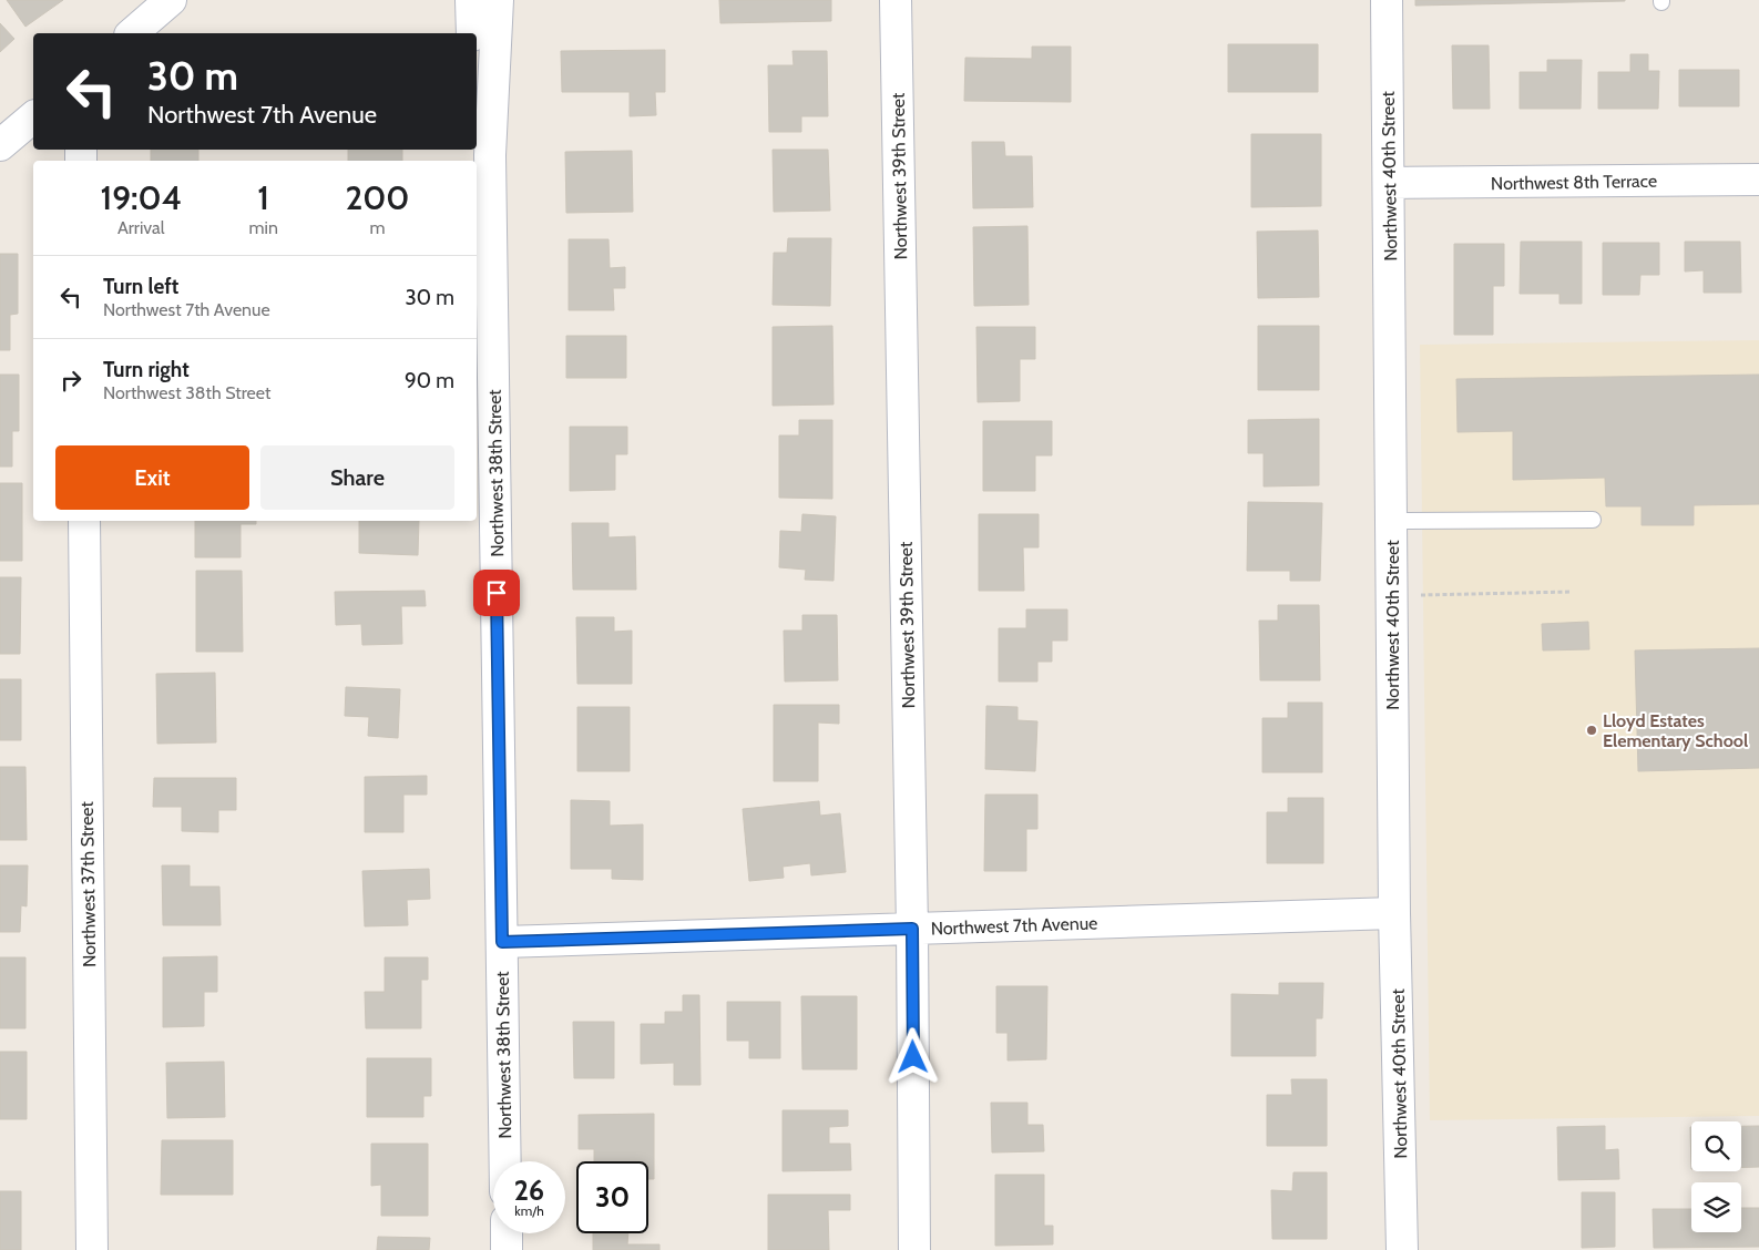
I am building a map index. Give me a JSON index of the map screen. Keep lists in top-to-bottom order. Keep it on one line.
{"streets":{"street":["Northwest 39th Street","Northwest 40th Street","Northwest 8th Terrace","Northwest 38th Street","Northwest 37th Street","Northwest 7th Avenue"]},"crossings":[["Northwest 39th Street","Northwest 7th Avenue"],["Northwest 40th Street","Northwest 8th Terrace"],["Northwest 40th Street","Northwest 7th Avenue"],["Northwest 38th Street","Northwest 7th Avenue"]],"places":["Lloyd Estates Elementary School"],"page":{"turn":["30 m","Northwest 7th Avenue"],"eta":["19:04","Arrival","1","min","200","m"],"list":[{"name":"Turn left","note":"Northwest 7th Avenue","value":"30 m"},{"name":"Turn right","note":"Northwest 38th Street","value":"90 m"}],"buttons":["Exit","Share"],"speed":"26 km/h","limit":"30"}}
